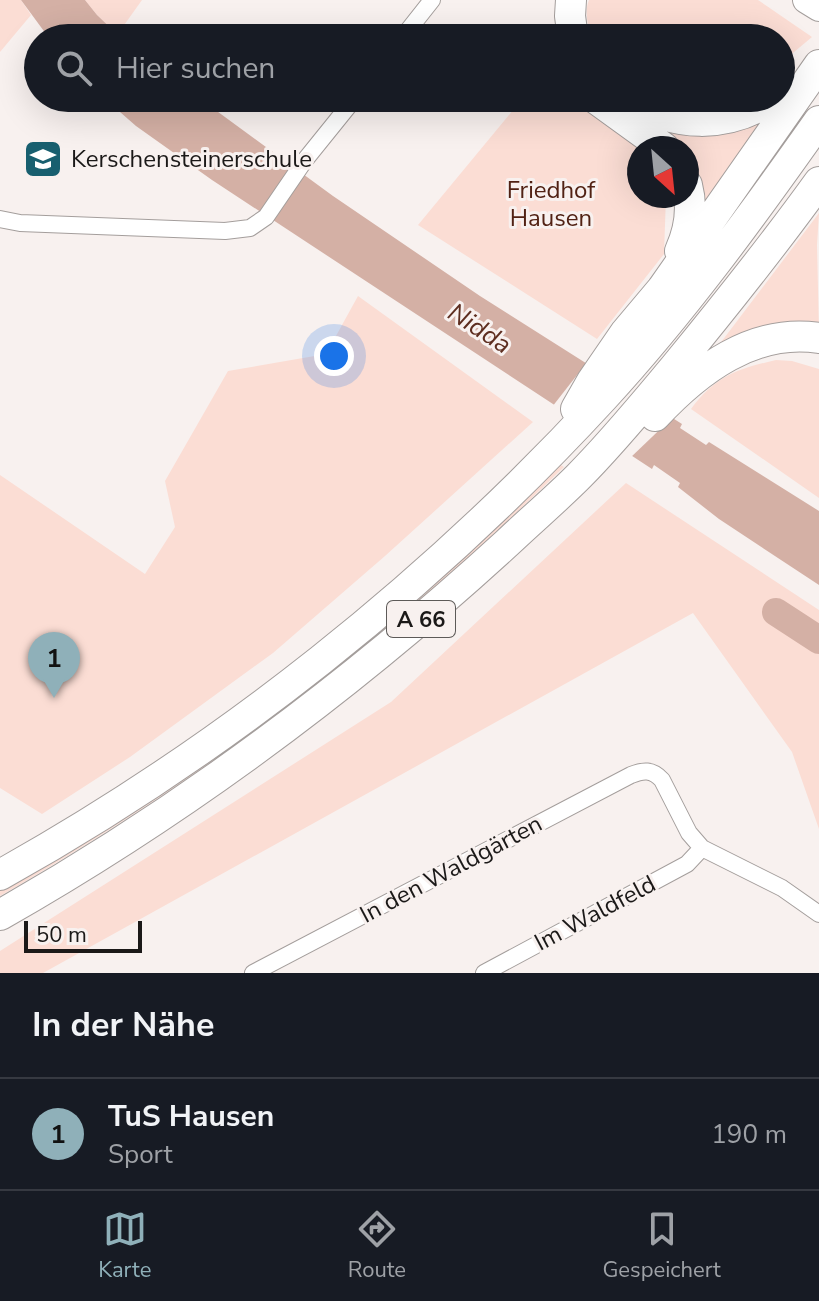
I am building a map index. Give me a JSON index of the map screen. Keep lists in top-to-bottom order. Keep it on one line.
{"streets":{"highway":["A 66"],"street":["In den Waldgärten","Im Waldfeld"]},"crossings":[["In den Waldgärten","Im Waldfeld"]],"water":["Nidda"],"parks":["Friedhof Hausen"],"places":{"school or university":["Kerschensteinerschule"]},"scale_bar":"50 m","north":"bottom right","page":{"search":"Hier suchen","pins":"1","scale":"50 m","heading":"In der Nähe","list":[{"mark":"1","name":"TuS Hausen","note":"Sport","value":"190 m"}],"nav":["Karte","Route","Gespeichert"]}}
